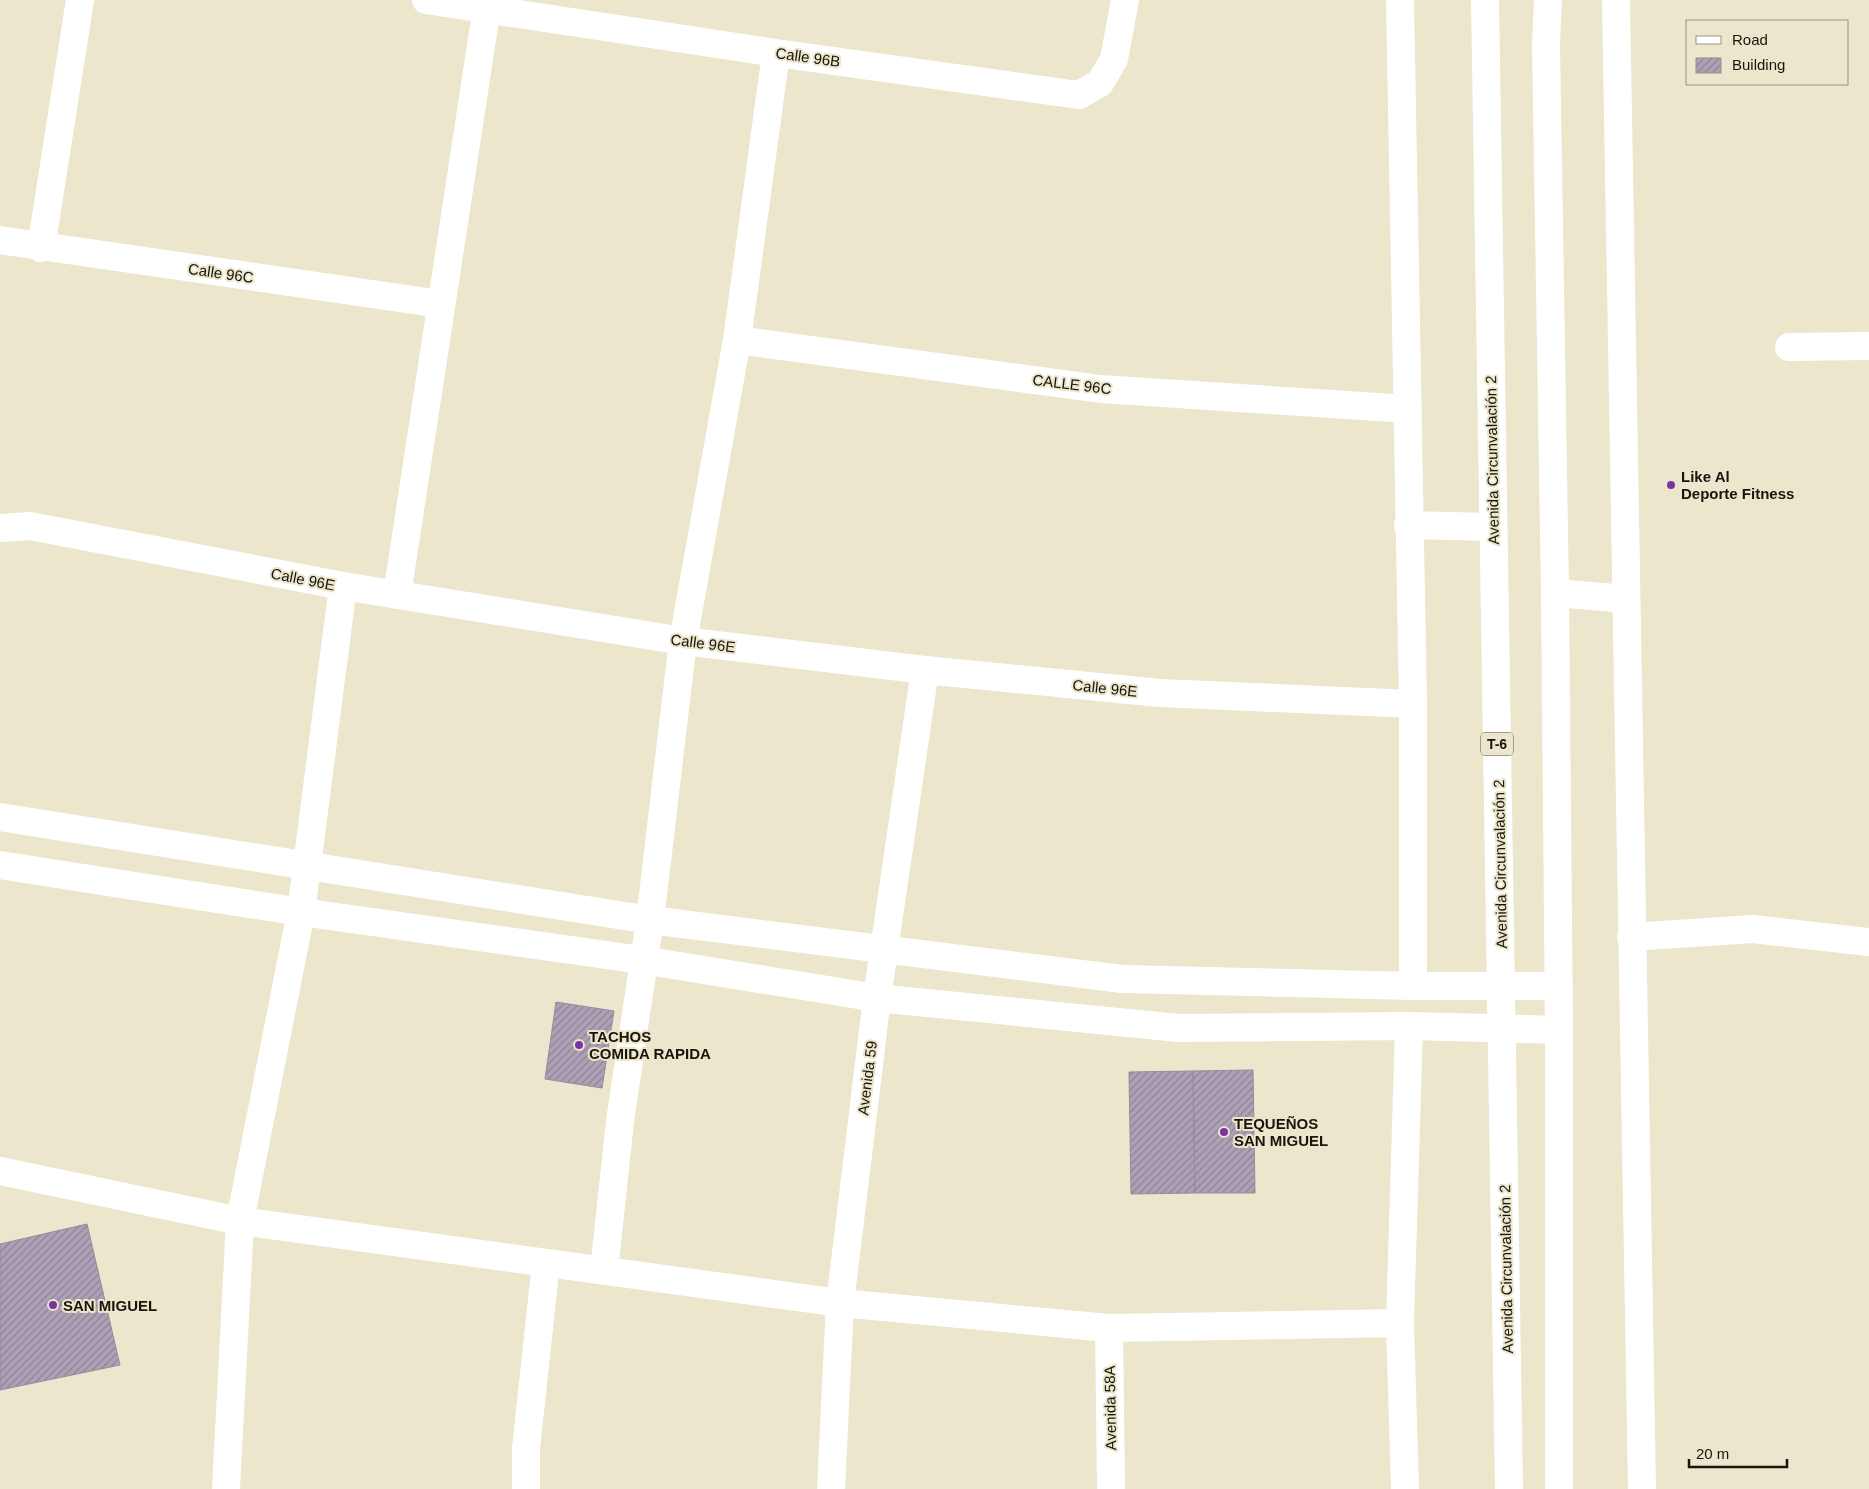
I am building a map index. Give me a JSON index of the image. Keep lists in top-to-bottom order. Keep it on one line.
{"streets":{"main road":["Calle 96B","Calle 96C","CALLE 96C","Avenida Circunvalación 2","Calle 96E","T-6","Avenida 59","Avenida 58A"]},"crossings":[["Calle 96E","Avenida 59"]],"places":["Like Al Deporte Fitness","TACHOS COMIDA RAPIDA","TEQUEÑOS SAN MIGUEL","SAN MIGUEL"],"legend":["Road","Building"],"scale_bar":"20 m"}
